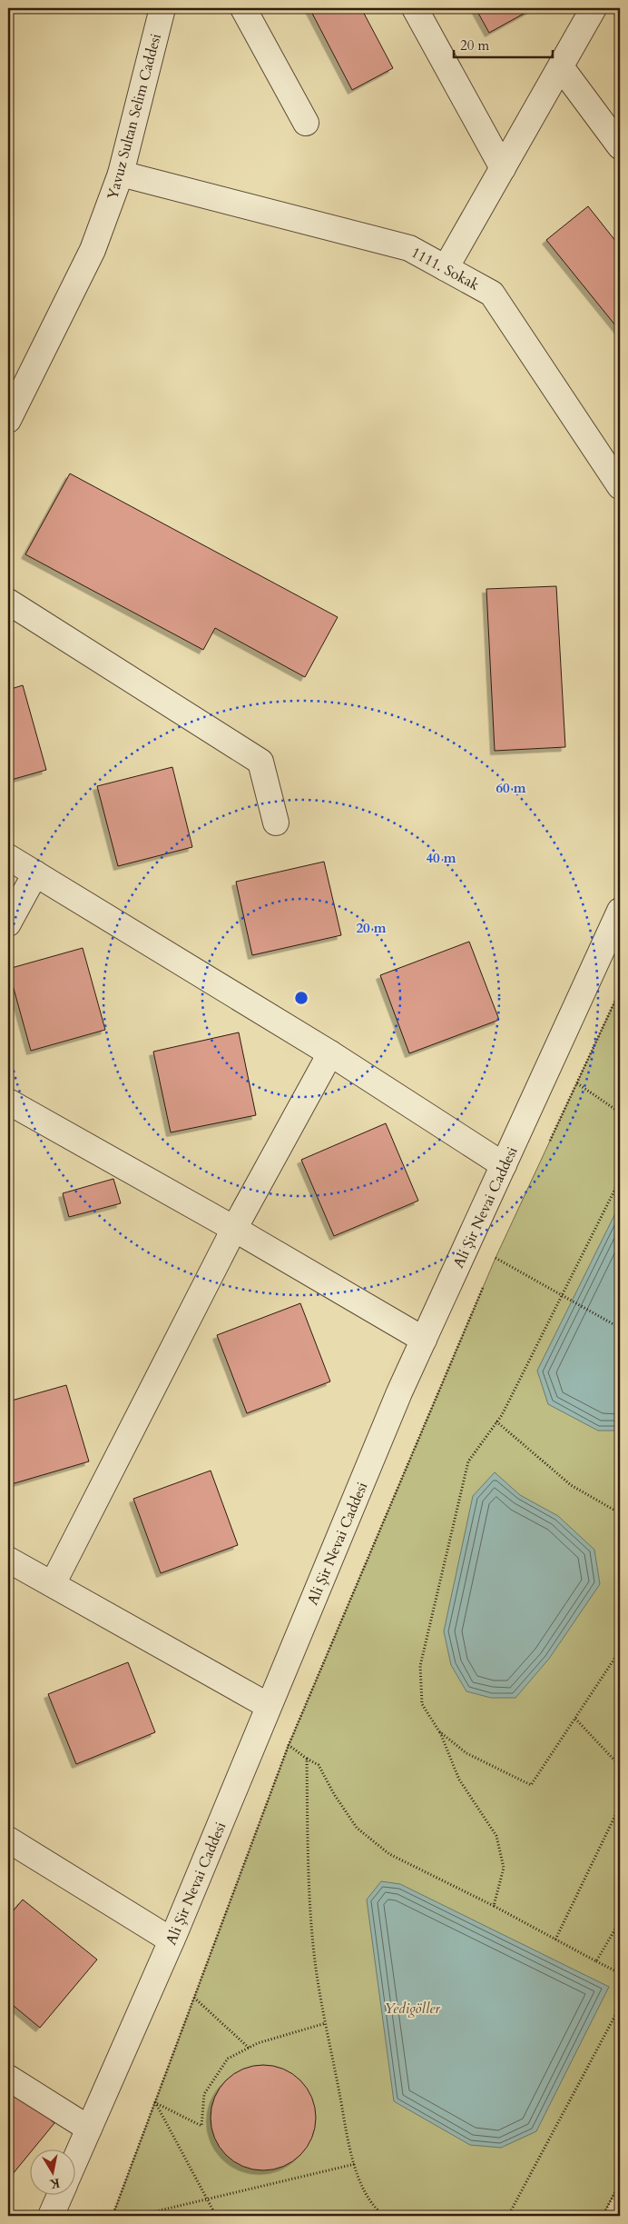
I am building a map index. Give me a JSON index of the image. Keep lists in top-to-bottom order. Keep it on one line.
{"streets":{"street":["Yavuz Sultan Selim Caddesi","1111. Sokak","Ali Şir Nevai Caddesi"]},"crossings":[["Yavuz Sultan Selim Caddesi","1111. Sokak"]],"parks":["Yedigöller"],"scale_bar":"20 m","north":"bottom","rings":["60 m","40 m","20 m"]}
